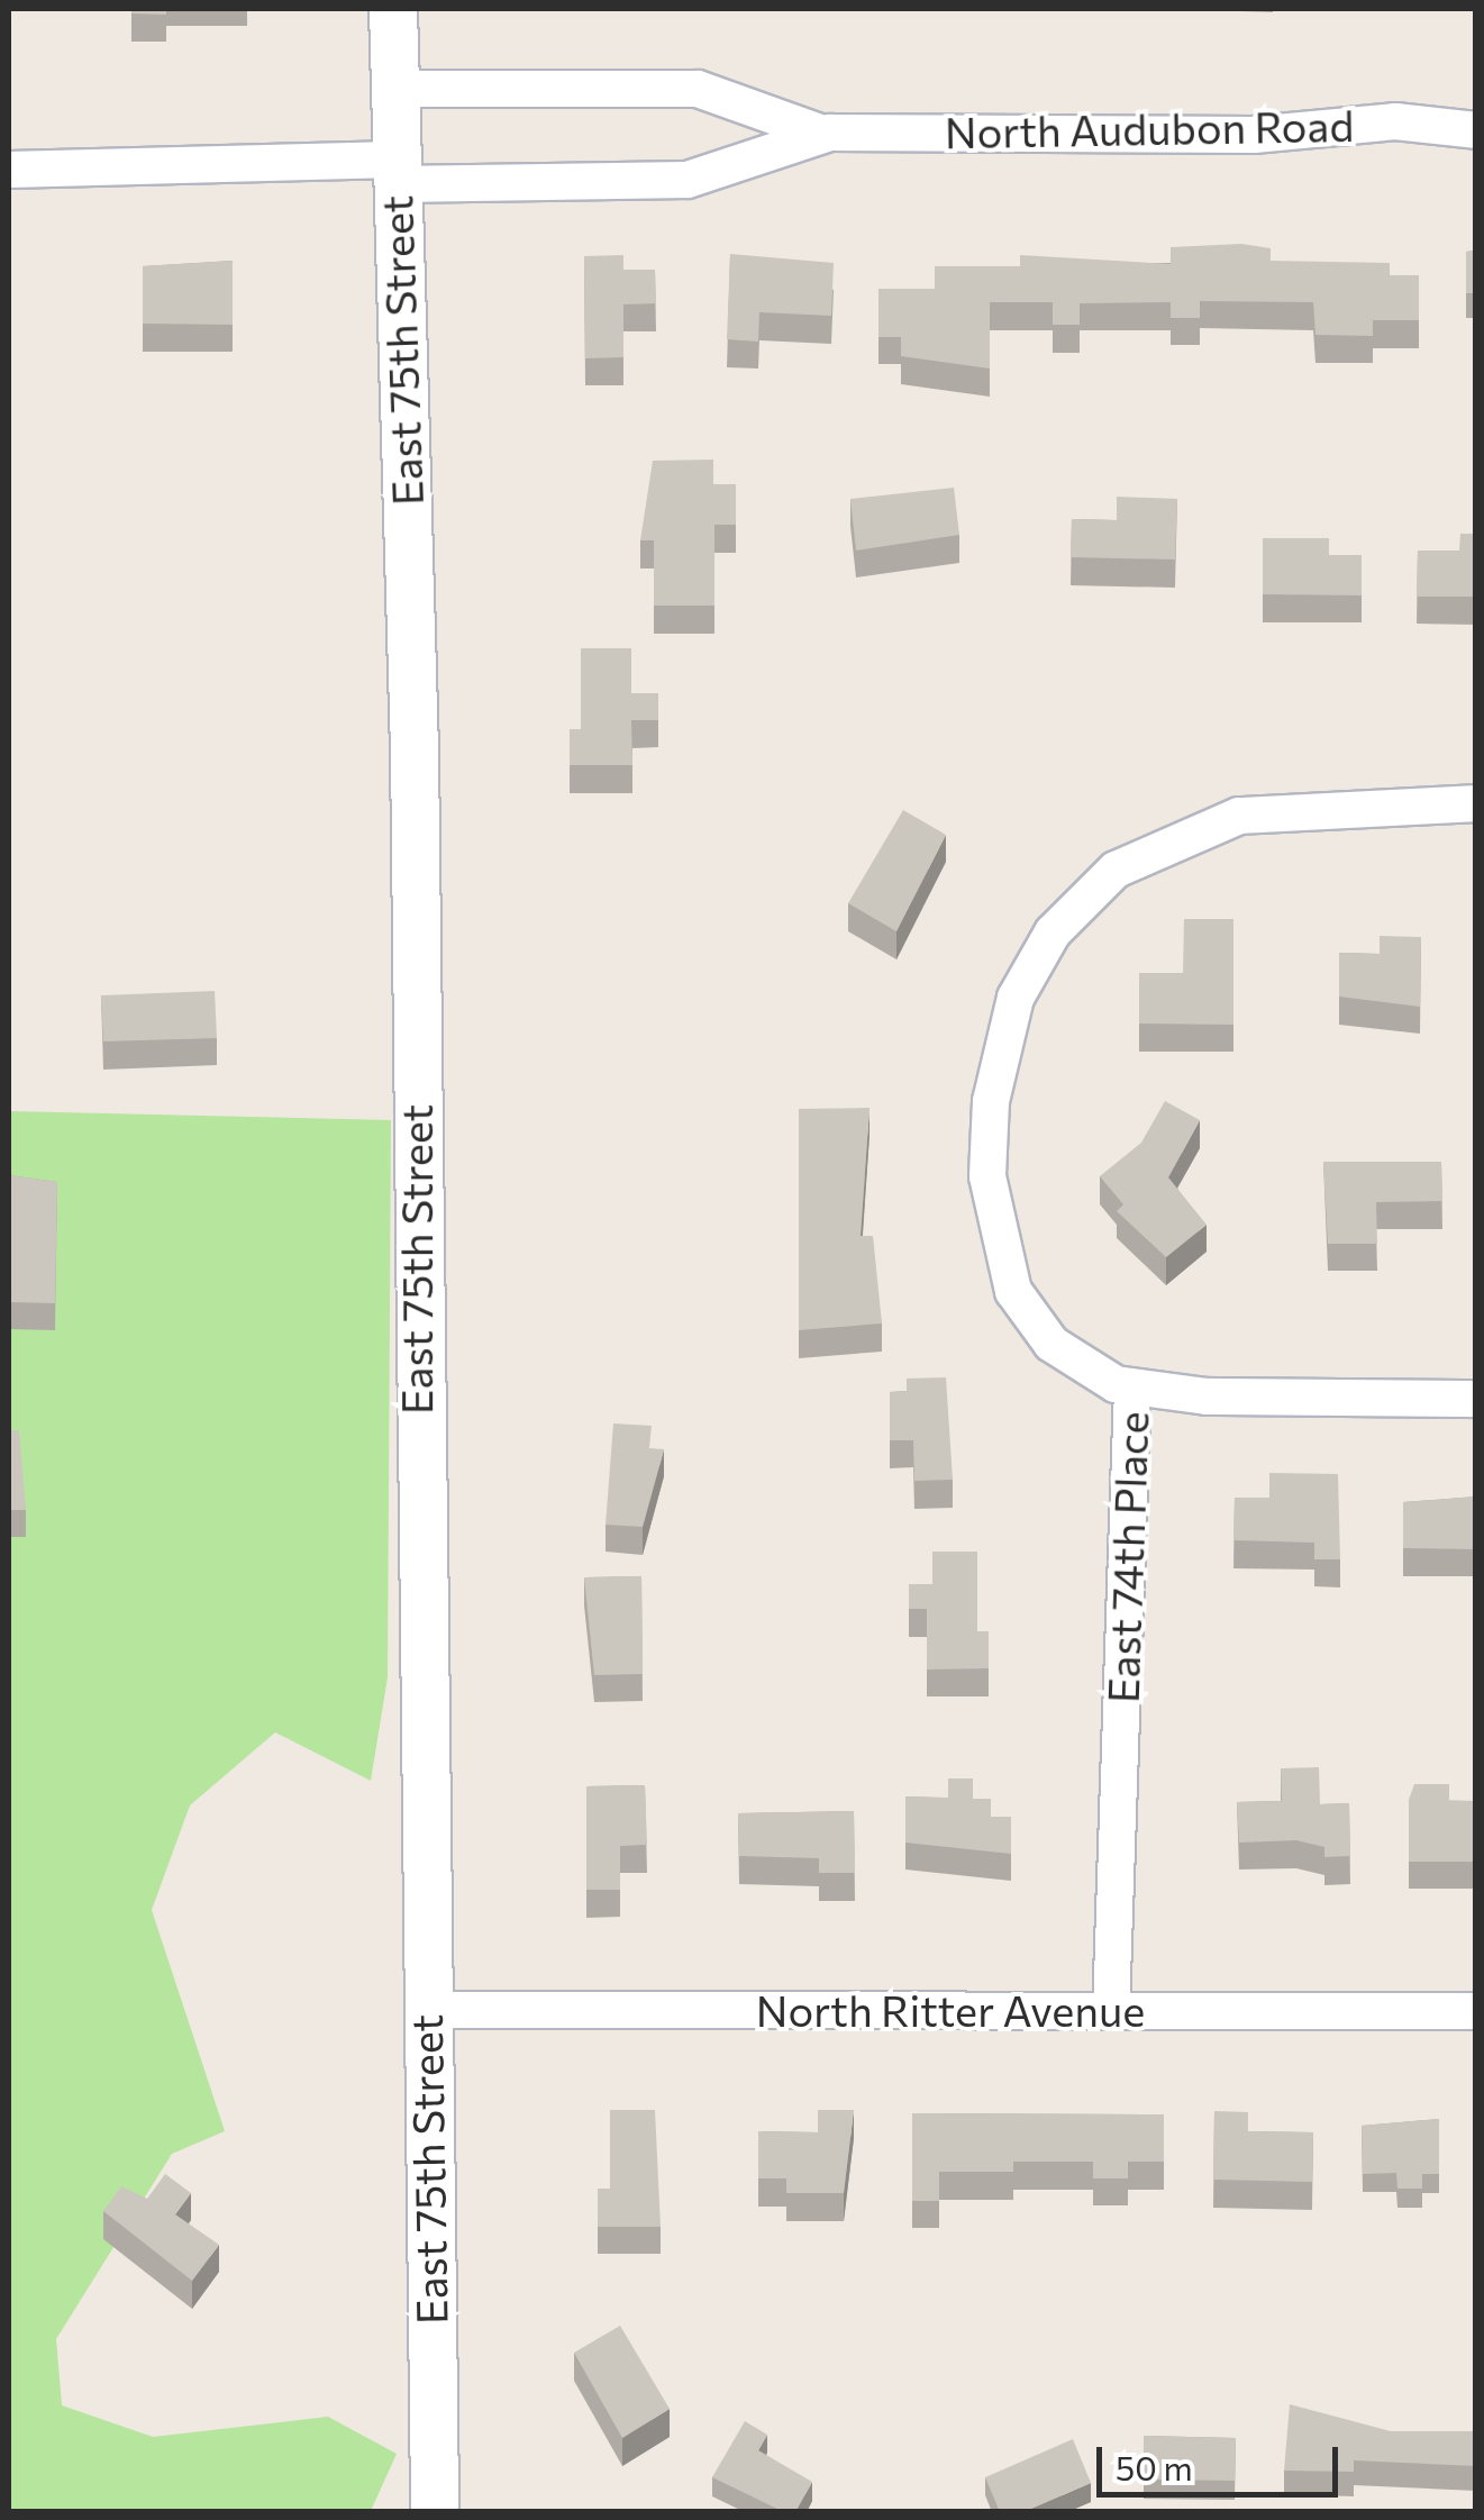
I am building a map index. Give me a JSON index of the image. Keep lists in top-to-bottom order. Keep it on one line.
{"streets":{"street":["North Audubon Road","East 75th Street","East 74th Place","North Ritter Avenue"]},"crossings":[["North Audubon Road","East 75th Street"],["East 75th Street","North Ritter Avenue"],["East 74th Place","North Ritter Avenue"]],"scale_bar":"50 m"}
